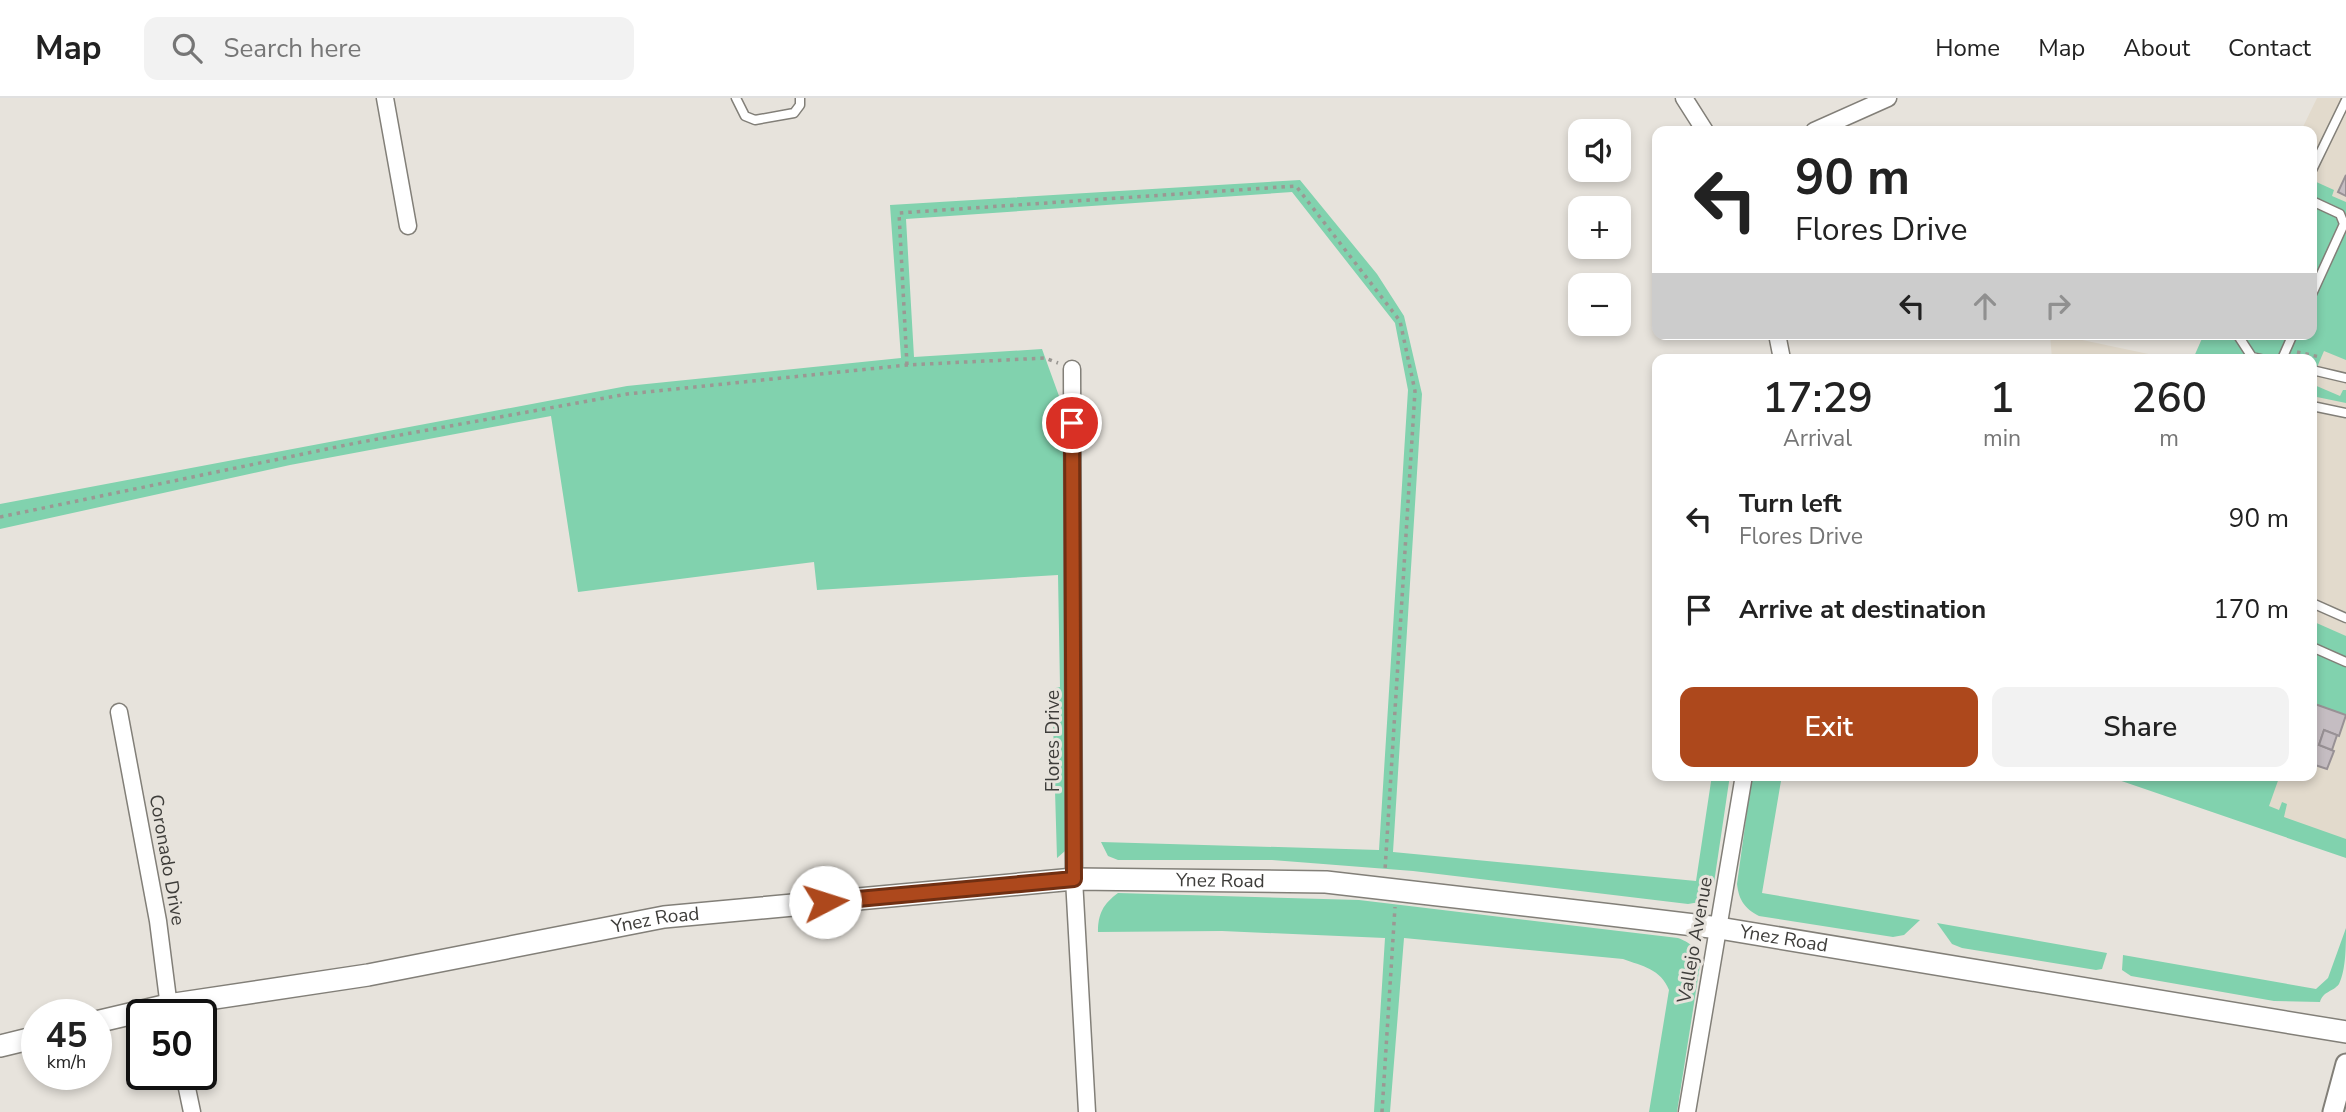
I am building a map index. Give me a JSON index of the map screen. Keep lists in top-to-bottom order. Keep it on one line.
{"streets":{"main road":["Ynez Road"],"street":["Flores Drive","Coronado Drive","Vallejo Avenue"]},"crossings":[["Flores Drive","Ynez Road"],["Ynez Road","Vallejo Avenue"]],"page":{"header":"Map","search":"Search here","nav":["Home","Map","About","Contact"],"map_buttons":["+","−"],"turn":["90 m","Flores Drive"],"eta":["17:29","Arrival","1","min","260","m"],"list":[{"name":"Turn left","note":"Flores Drive","value":"90 m"},{"name":"Arrive at destination","value":"170 m"}],"buttons":["Exit","Share"],"speed":"45 km/h","limit":"50"}}
